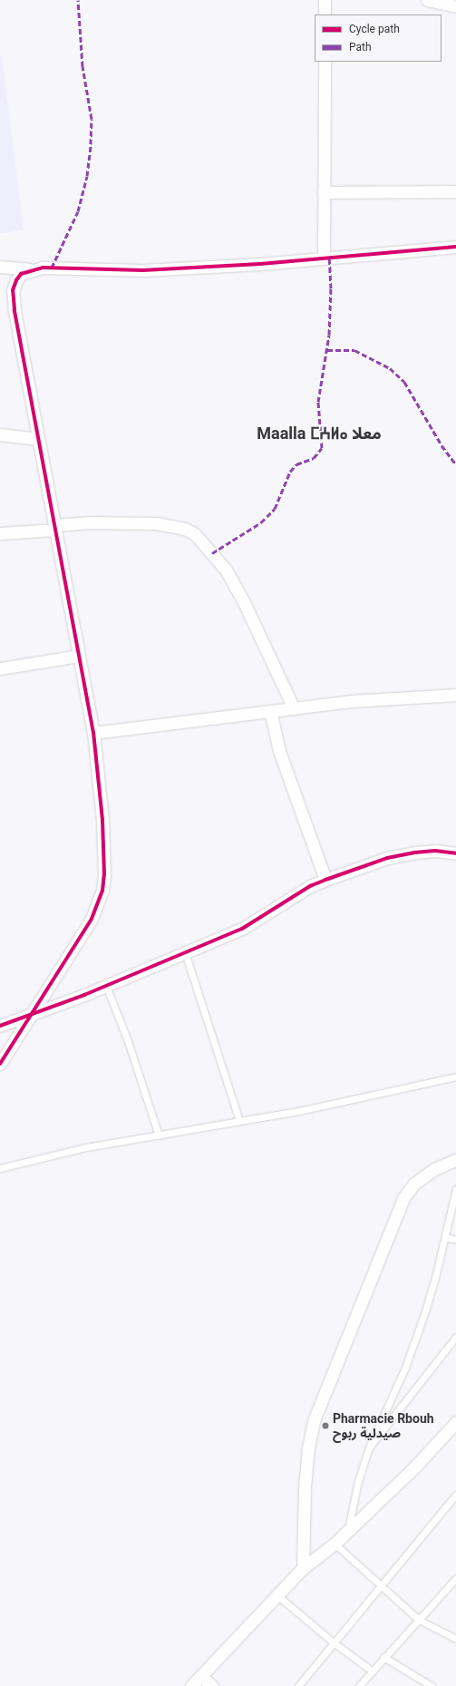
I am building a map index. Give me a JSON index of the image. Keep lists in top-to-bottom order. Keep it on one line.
{"districts":["Maalla ⵎⵄⵍⴰ معلا"],"places":["Pharmacie Rbouh صيدلية ربوح"],"legend":["Cycle path","Path"]}
